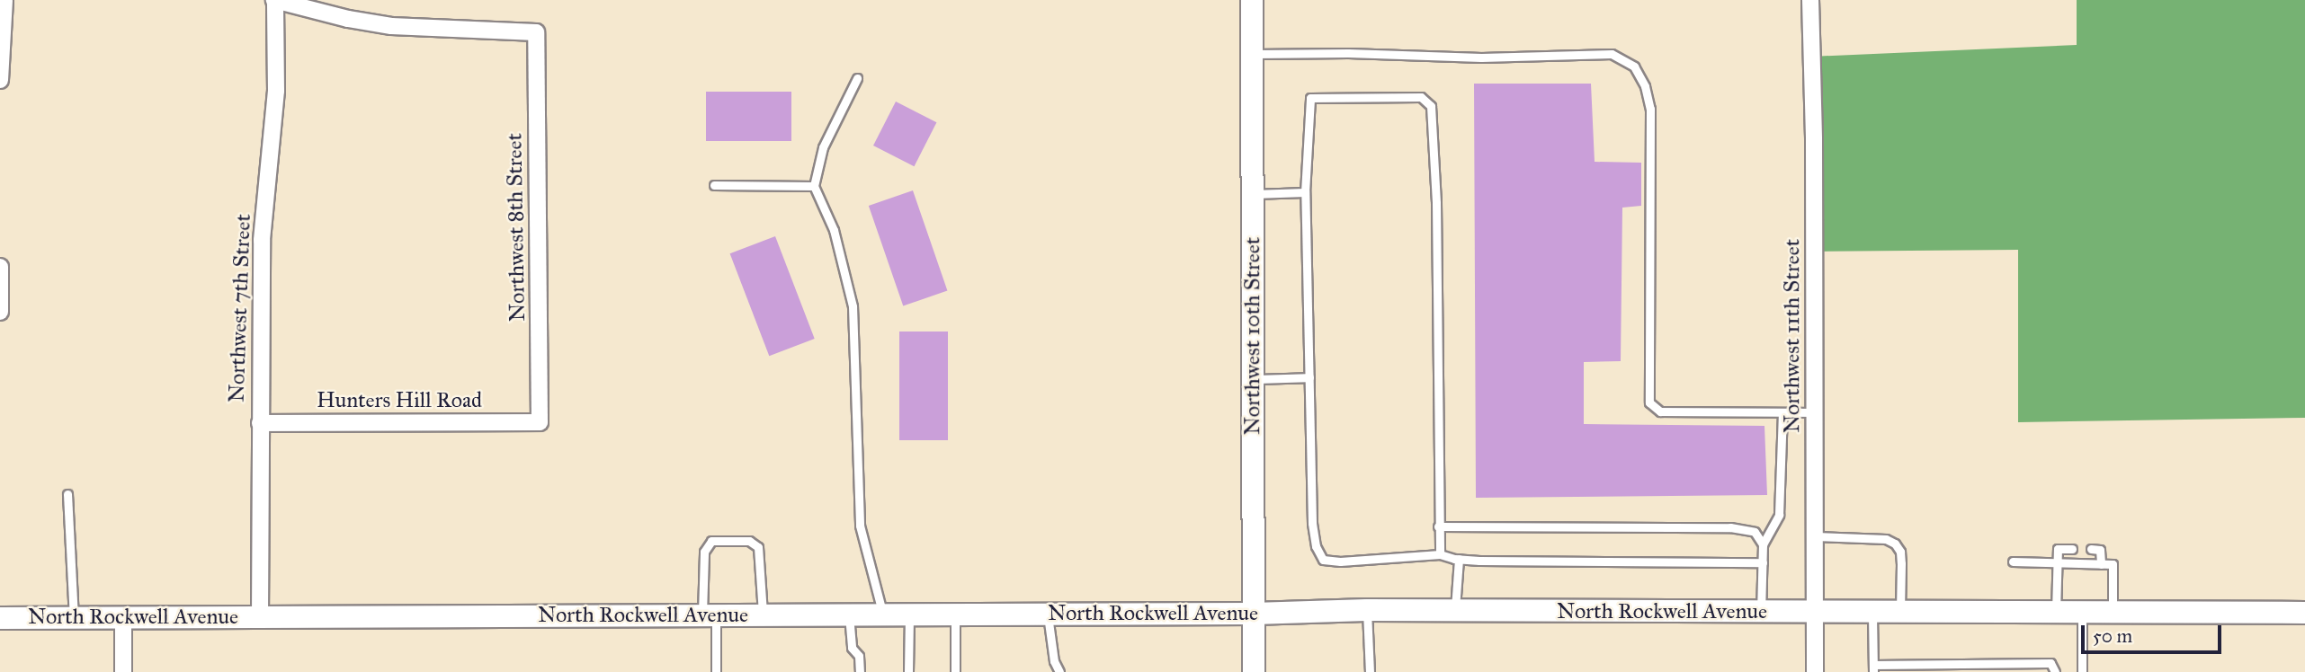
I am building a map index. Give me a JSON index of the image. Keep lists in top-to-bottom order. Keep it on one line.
{"streets":{"main road":["Northwest 10th Street","North Rockwell Avenue"],"street":["Northwest 8th Street","Northwest 7th Street","Northwest 11th Street","Hunters Hill Road"]},"crossings":[["Northwest 8th Street","Northwest 7th Street"],["Northwest 8th Street","Hunters Hill Road"],["Northwest 7th Street","Hunters Hill Road"],["Northwest 7th Street","North Rockwell Avenue"],["Northwest 10th Street","North Rockwell Avenue"],["Northwest 11th Street","North Rockwell Avenue"]],"scale_bar":"50 m"}
